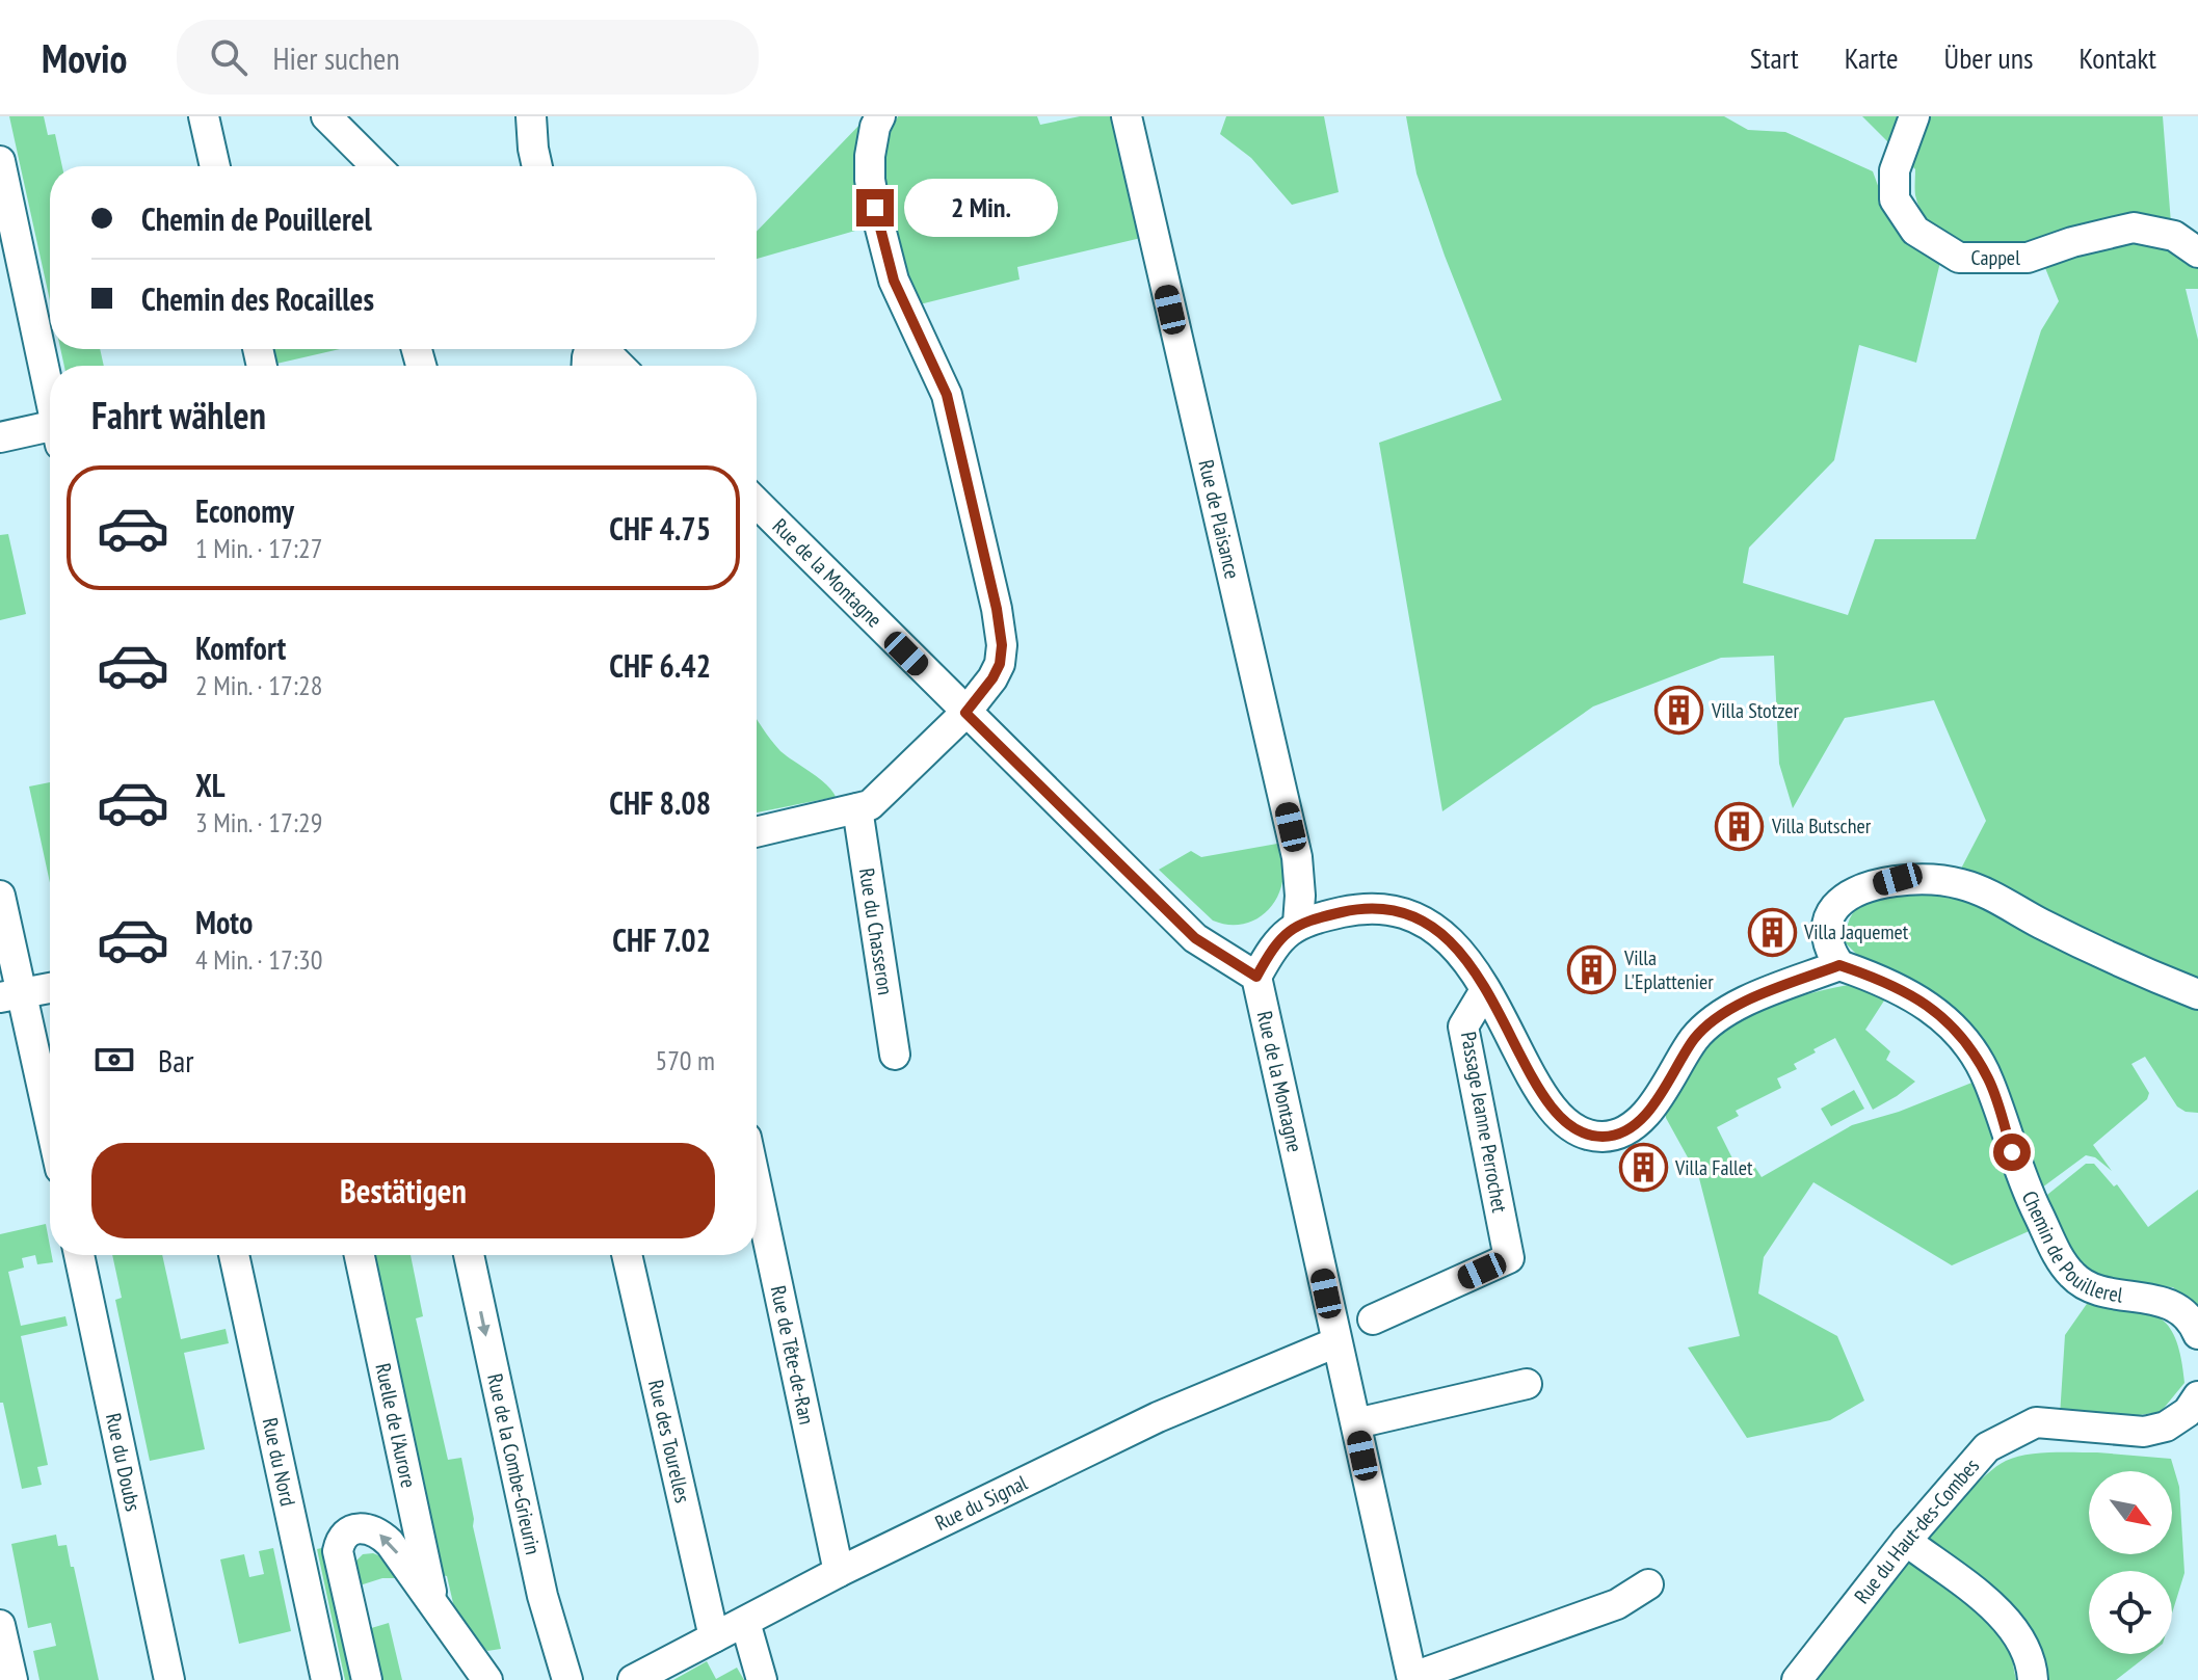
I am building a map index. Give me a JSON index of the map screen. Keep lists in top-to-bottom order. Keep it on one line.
{"streets":{"street":["Cappel","Rue de Plaisance","Rue de la Montagne","Rue du Chasseron","Passage Jeanne Perrochet","Chemin de Pouillerel","Rue de Tête-de-Ran","Ruelle de l'Aurore","Rue des Tourelles","Rue du Nord","Rue du Doubs","Rue de la Combe-Grieurin","Rue du Signal","Rue du Haut-des-Combes"]},"crossings":[["Rue de la Montagne","Rue du Signal"],["Rue de Tête-de-Ran","Rue du Signal"],["Rue des Tourelles","Rue du Signal"]],"one_way":["Rue de la Combe-Grieurin"],"places":{"building":["Villa Stotzer","Villa Butscher","Villa Jaquemet","Villa L'Eplattenier","Villa Fallet"]},"north":"bottom right","page":{"header":"Movio","search":"Hier suchen","nav":["Start","Karte","Über uns","Kontakt"],"banner":["Chemin de Pouillerel","Chemin des Rocailles"],"bubble":"2 Min.","heading":"Fahrt wählen","list":[{"name":"Economy","note":"1 Min. · 17:27","value":"CHF 4.75"},{"name":"Komfort","note":"2 Min. · 17:28","value":"CHF 6.42"},{"name":"XL","note":"3 Min. · 17:29","value":"CHF 8.08"},{"name":"Moto","note":"4 Min. · 17:30","value":"CHF 7.02"}],"pay":["Bar","570 m"],"buttons":"Bestätigen"}}
